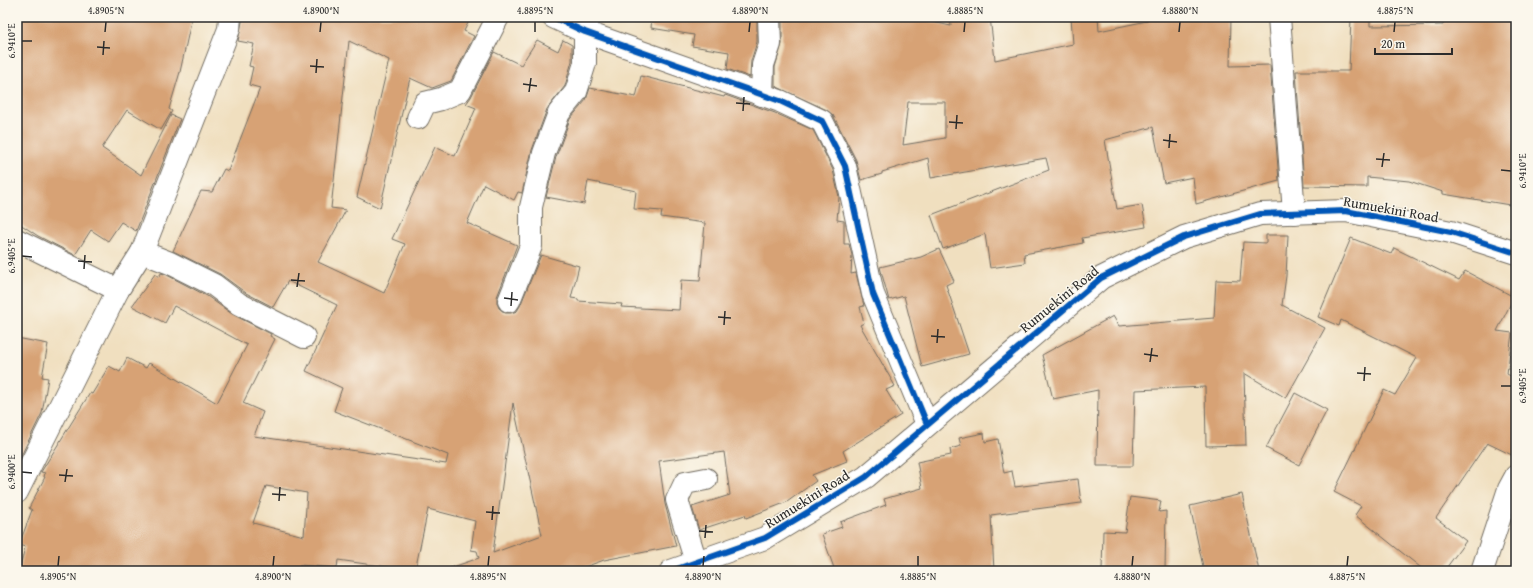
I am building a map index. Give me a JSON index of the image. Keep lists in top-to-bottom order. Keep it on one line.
{"streets":{"street":["Rumuekini Road"]},"scale_bar":"20 m","coordinates":["4.8905°N","4.8900°N","4.8895°N","4.8890°N","4.8885°N","4.8880°N","4.8875°N","6.9410°E","6.9405°E","6.9400°E"]}
